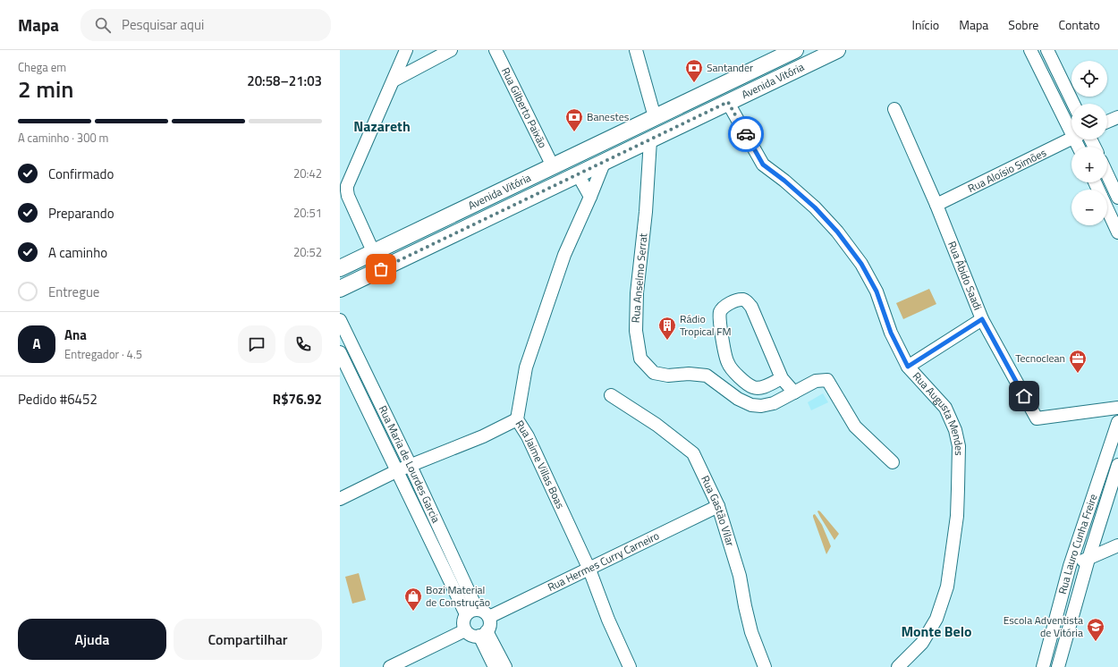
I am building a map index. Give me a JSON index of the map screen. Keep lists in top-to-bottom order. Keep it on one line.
{"streets":{"main road":["Avenida Vitória"],"street":["Rua Gilberto Paixão","Rua Aloísio Simões","Rua Ábido Saadi","Rua Anselmo Serrat","Rua Augusta Mendes","Rua Maria de Lourdes Garcia","Rua Jaime Villas Boas","Rua Gastão Vilar","Rua Lauro Cunha Freire","Rua Hermes Curry Carneiro"]},"crossings":[["Avenida Vitória","Rua Gilberto Paixão"],["Avenida Vitória","Rua Anselmo Serrat"],["Avenida Vitória","Rua Augusta Mendes"],["Avenida Vitória","Rua Jaime Villas Boas"],["Rua Aloísio Simões","Rua Ábido Saadi"],["Rua Maria de Lourdes Garcia","Rua Hermes Curry Carneiro"],["Rua Jaime Villas Boas","Rua Hermes Curry Carneiro"],["Rua Gastão Vilar","Rua Hermes Curry Carneiro"]],"districts":["Nazareth","Monte Belo"],"places":{"bank":["Santander","Banestes"],"building":["Rádio Tropical FM"],"office":["Tecnoclean"],"shop":["Bozi Material de Construção"],"school or university":["Escola Adventista de Vitória"]},"page":{"header":"Mapa","search":"Pesquisar aqui","nav":["Início","Mapa","Sobre","Contato"],"heading":["2 min","Chega em","20:58–21:03"],"panel":["Ana","Entregador · 4.5","Pedido #6452","R$76.92"],"map_buttons":["+","−"],"bar":"A caminho · 300 m","list":[["Confirmado","20:42"],["Preparando","20:51"],["A caminho","20:52"],"Entregue"],"round":"A","buttons":["Ajuda","Compartilhar"]}}
